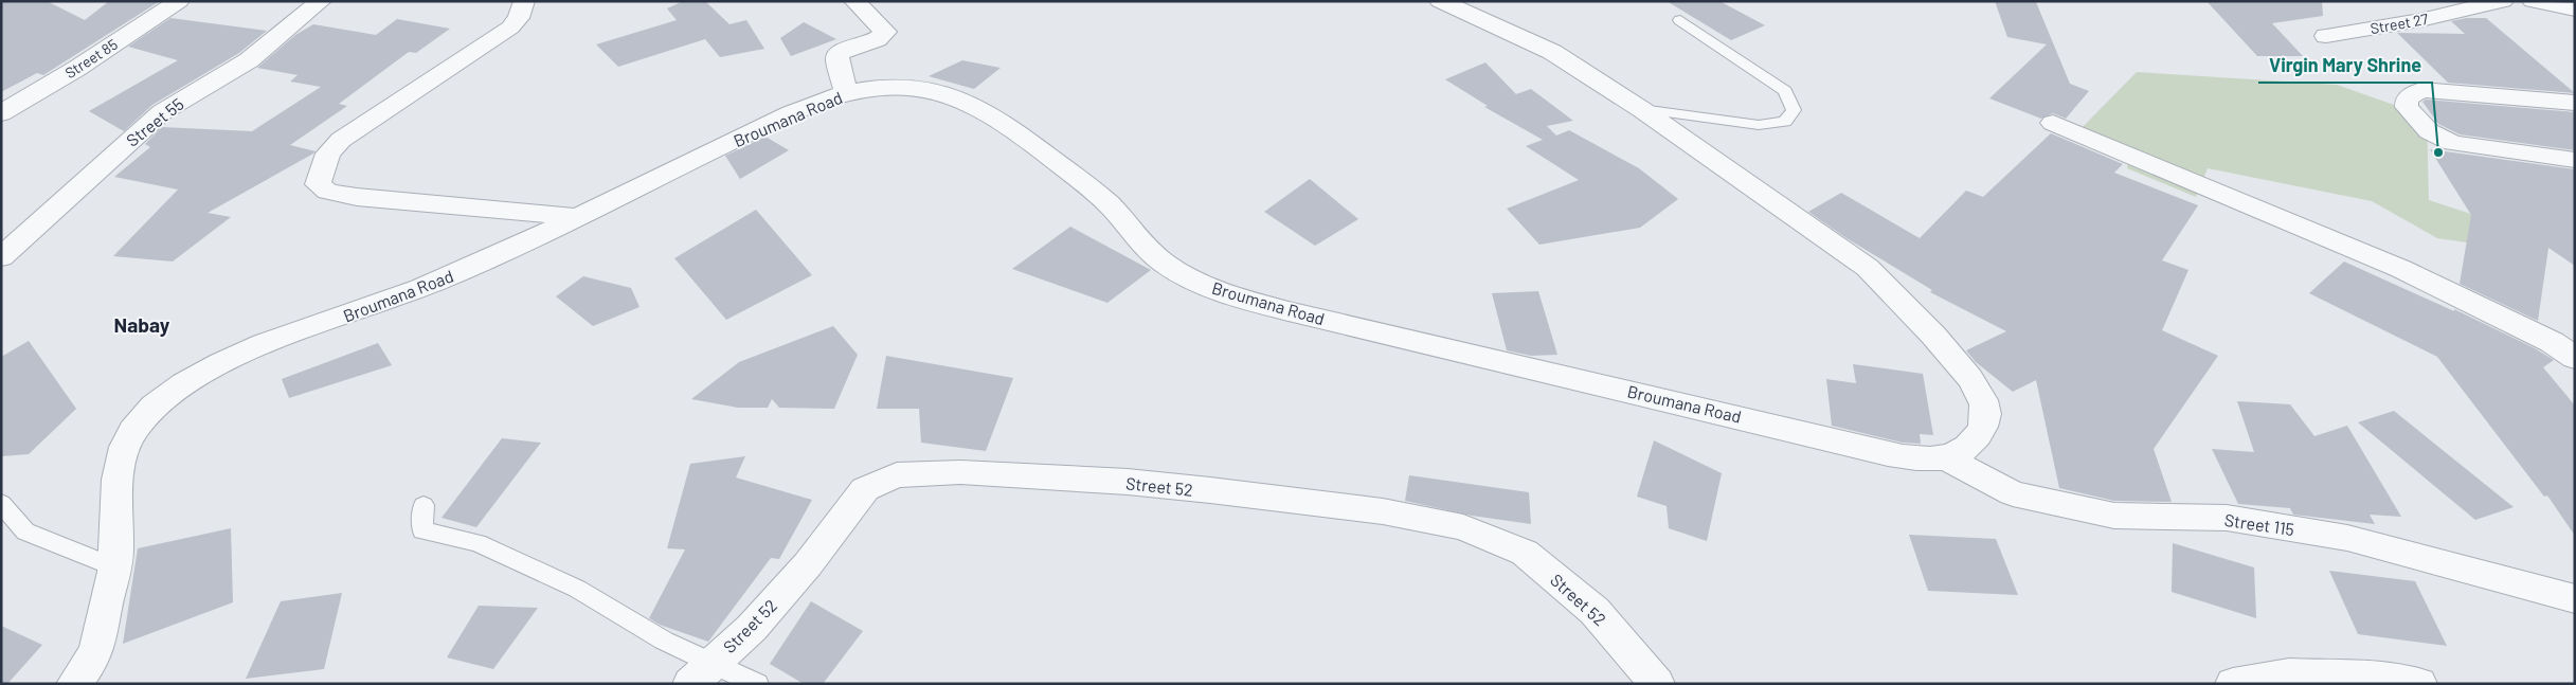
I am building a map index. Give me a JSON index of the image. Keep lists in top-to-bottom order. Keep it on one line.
{"streets":{"street":["Street 27","Street 85","Broumana Road","Street 55","Street 52","Street 115"]},"crossings":[["Broumana Road","Street 115"]],"districts":["Nabay"],"places":["Virgin Mary Shrine"]}
